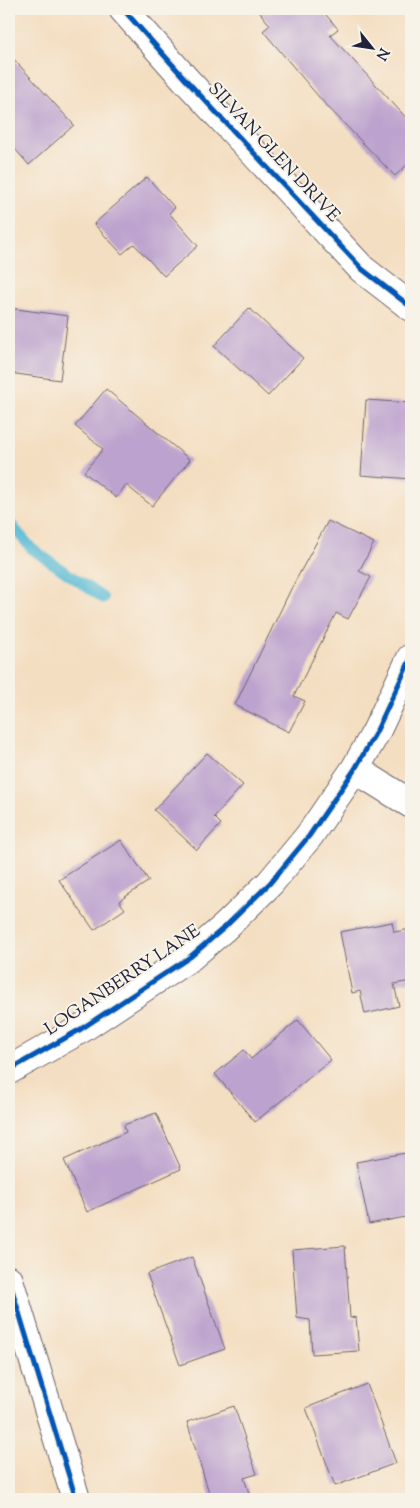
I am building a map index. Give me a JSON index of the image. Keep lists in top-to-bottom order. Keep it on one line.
{"streets":{"street":["SILVAN GLEN DRIVE","LOGANBERRY LANE"]},"north":"bottom right"}
